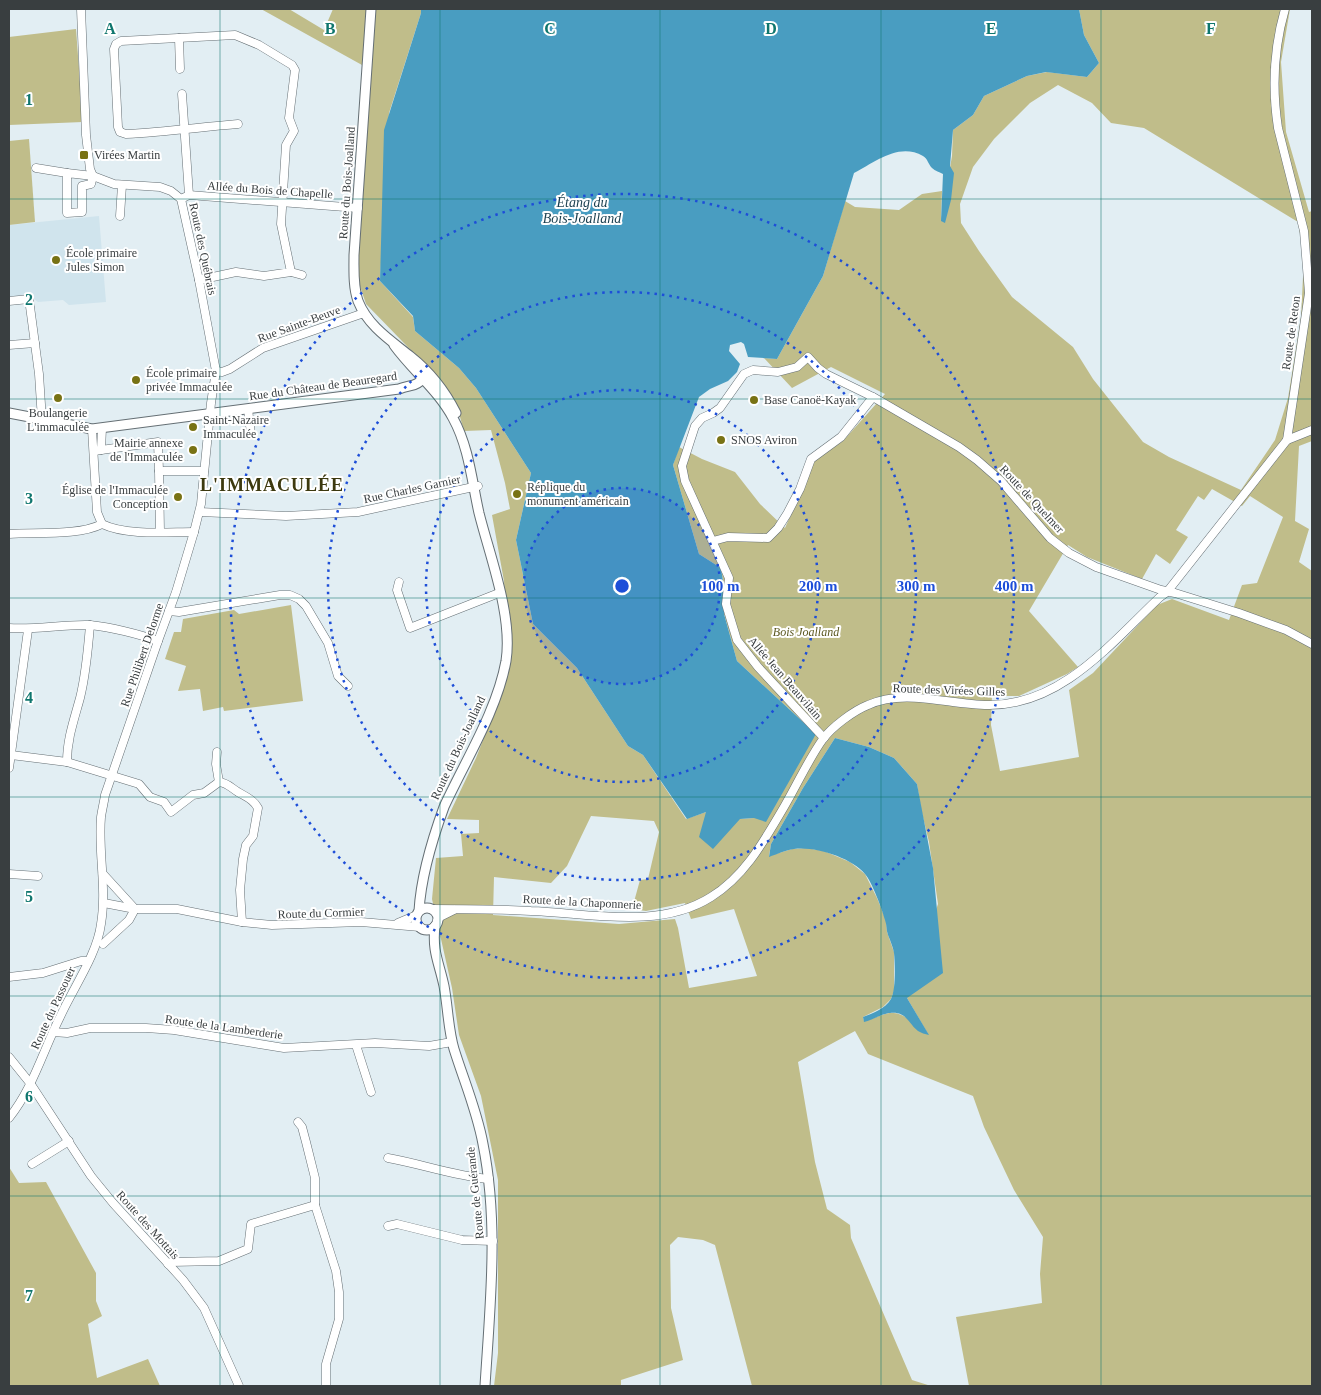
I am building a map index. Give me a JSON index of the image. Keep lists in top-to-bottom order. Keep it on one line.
{"streets":{"street":["Route du Bois-Joalland","Allée du Bois de Chapelle","Route des Québrais","Rue Sainte-Beuve","Route de Reton","Rue du Château de Beauregard","Rue Charles Garnier","Route de Quelmer","Rue Philibert Delorme","Allée Jean Beauvilain","Route des Virées Gilles","Route de la Chaponnerie","Route du Cormier","Route du Passouer","Route de la Lamberderie","Route de Guérande","Route des Mottais"]},"crossings":[["Route du Bois-Joalland","Allée du Bois de Chapelle"],["Route du Bois-Joalland","Rue Sainte-Beuve"],["Route du Bois-Joalland","Rue du Château de Beauregard"],["Route du Bois-Joalland","Rue Charles Garnier"],["Route du Bois-Joalland","Route de la Chaponnerie"],["Route du Bois-Joalland","Route du Cormier"],["Route du Bois-Joalland","Route de Guérande"],["Allée du Bois de Chapelle","Route des Québrais"],["Route des Québrais","Rue Sainte-Beuve"],["Route des Québrais","Rue du Château de Beauregard"],["Route des Québrais","Rue Philibert Delorme"],["Route de Reton","Route de Quelmer"],["Route de Reton","Route des Virées Gilles"],["Rue du Château de Beauregard","Rue Philibert Delorme"],["Rue Charles Garnier","Rue Philibert Delorme"],["Route de Quelmer","Allée Jean Beauvilain"],["Route de Quelmer","Route des Virées Gilles"],["Rue Philibert Delorme","Route du Cormier"],["Rue Philibert Delorme","Route du Passouer"],["Allée Jean Beauvilain","Route des Virées Gilles"],["Allée Jean Beauvilain","Route de la Chaponnerie"],["Route des Virées Gilles","Route de la Chaponnerie"],["Route de la Chaponnerie","Route du Cormier"],["Route de la Chaponnerie","Route de Guérande"],["Route du Cormier","Route du Passouer"],["Route du Cormier","Route de Guérande"],["Route du Passouer","Route de la Lamberderie"],["Route du Passouer","Route des Mottais"],["Route de la Lamberderie","Route de Guérande"]],"districts":["L'IMMACULÉE"],"water":["Étang du Bois-Joalland"],"parks":["Bois Joalland"],"places":{"transit":["Virées Martin"],"other":["École primaire Jules Simon","École primaire privée Immaculée","Boulangerie L'immaculée","Base Canoë-Kayak","Saint-Nazaire Immaculée","SNOS Aviron","Mairie annexe de l'Immaculée","Réplique du monument américain","Église de l'Immaculée Conception"]},"grid":{"columns":["A","B","C","D","E","F"],"rows":["1","2","3","4","5","6","7"]},"rings":["100 m","200 m","300 m","400 m"]}
